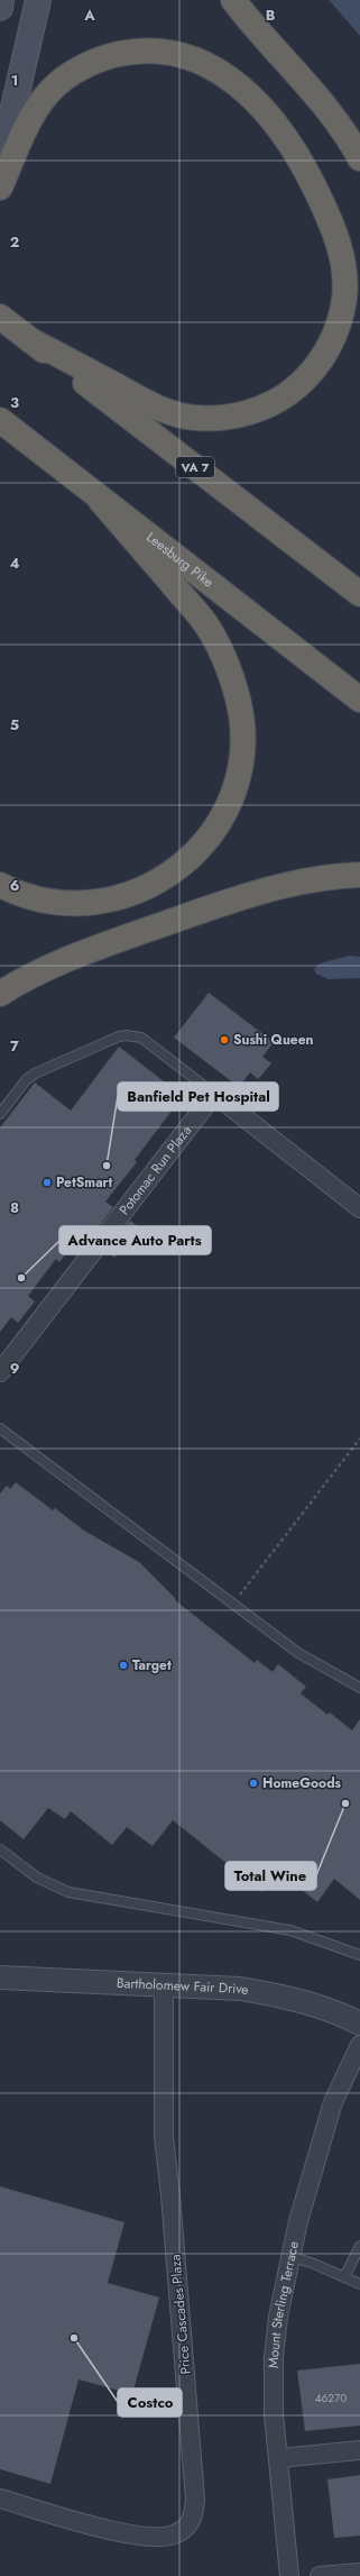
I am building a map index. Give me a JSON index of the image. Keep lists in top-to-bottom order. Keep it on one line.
{"streets":{"highway":["VA 7","Leesburg Pike"],"street":["Potomac Run Plaza","Bartholomew Fair Drive","Mount Sterling Terrace","Price Cascades Plaza"]},"crossings":[["Bartholomew Fair Drive","Price Cascades Plaza"]],"places":["Sushi Queen","Banfield Pet Hospital","PetSmart","Advance Auto Parts","Target","HomeGoods","Total Wine","Costco"],"house_numbers":["46270"],"grid":{"columns":["A","B"],"rows":["1","2","3","4","5","6","7","8","9"]}}
